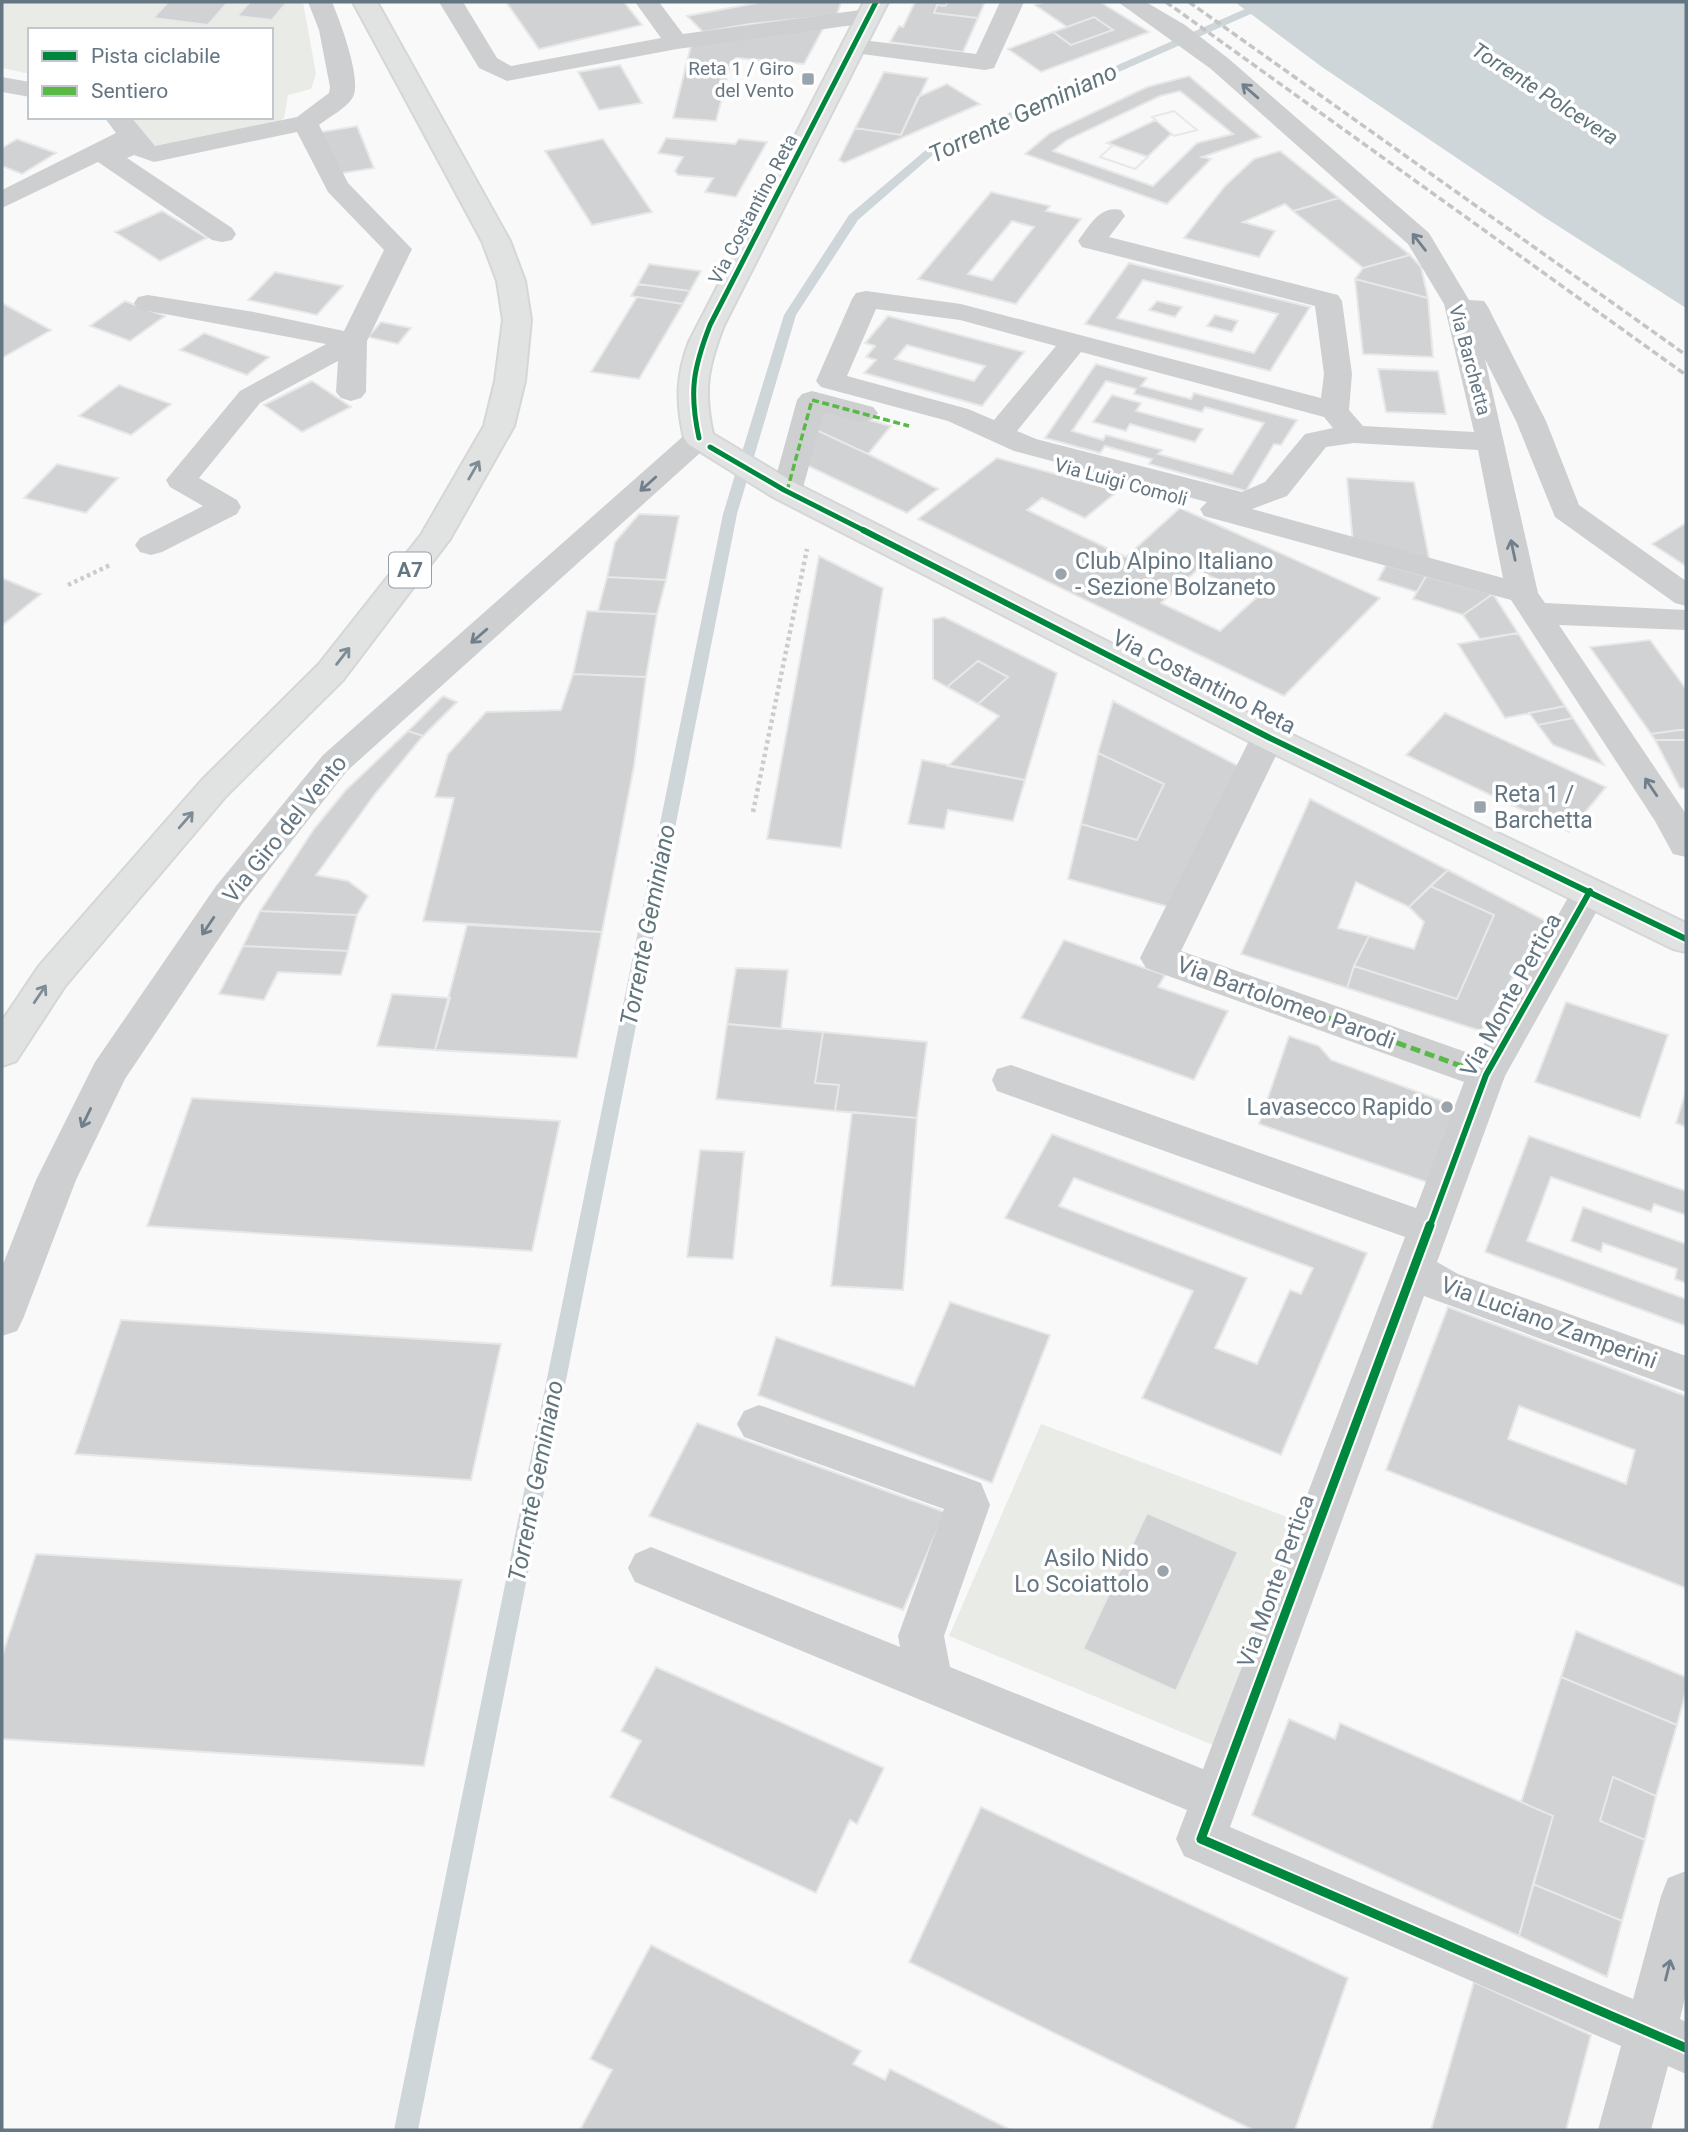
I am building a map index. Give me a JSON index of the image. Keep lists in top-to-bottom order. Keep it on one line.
{"streets":{"main road":["Via Costantino Reta","A7"],"street":["Via Barchetta","Via Luigi Comoli","Via Giro del Vento","Via Monte Pertica","Via Bartolomeo Parodi","Via Luciano Zamperini"]},"crossings":[["Via Costantino Reta","Via Luigi Comoli"],["Via Costantino Reta","Via Giro del Vento"],["Via Costantino Reta","Via Monte Pertica"],["Via Costantino Reta","Via Bartolomeo Parodi"],["Via Barchetta","Via Luigi Comoli"],["Via Monte Pertica","Via Bartolomeo Parodi"],["Via Monte Pertica","Via Luciano Zamperini"]],"one_way":["Via Barchetta","Via Giro del Vento"],"water":["Torrente Polcevera","Torrente Geminiano"],"places":{"transit":["Reta 1 / Giro del Vento","Reta 1 / Barchetta"],"other":["Club Alpino Italiano - Sezione Bolzaneto","Lavasecco Rapido","Asilo Nido Lo Scoiattolo"]},"legend":["Pista ciclabile","Sentiero"]}
